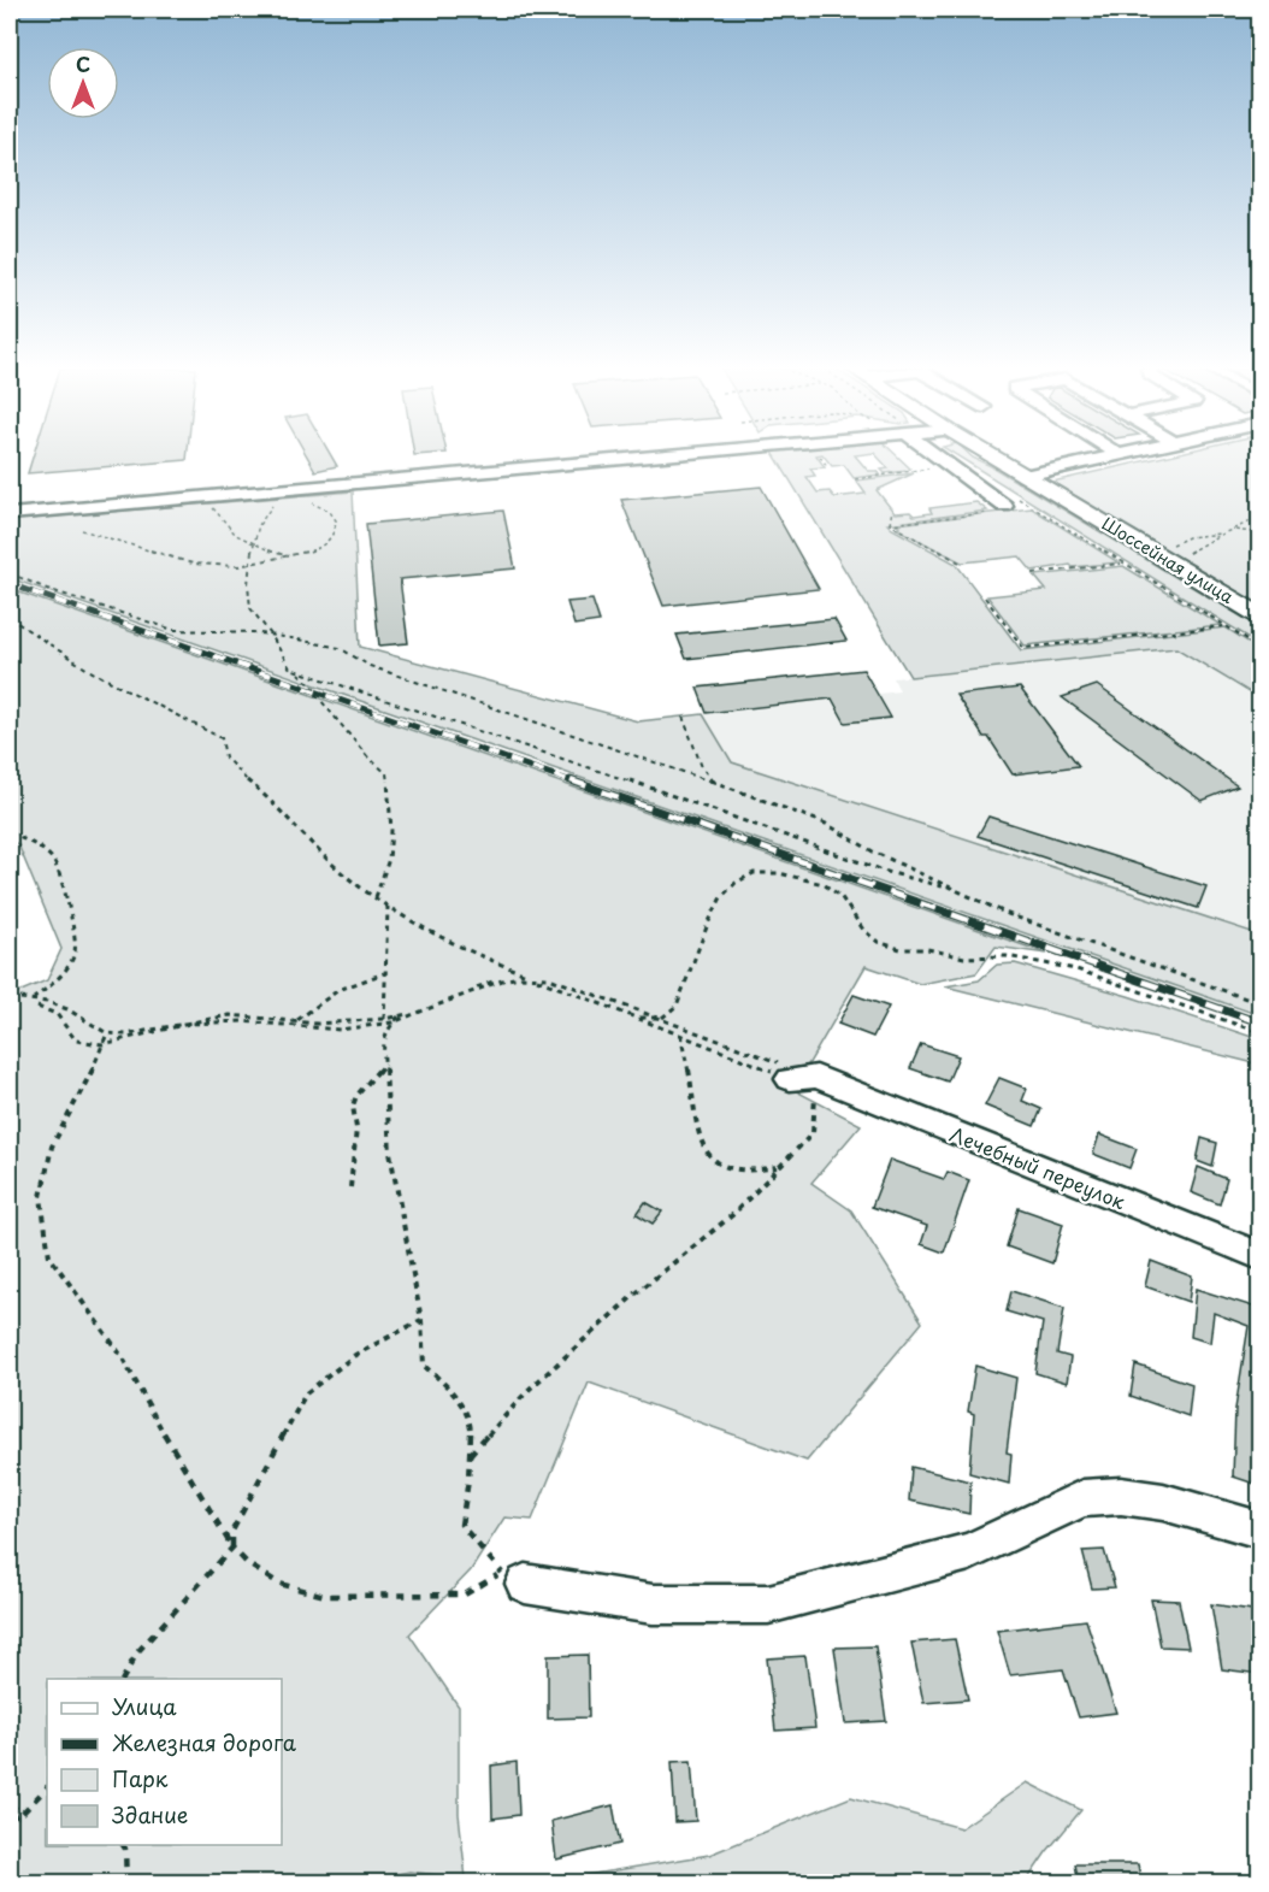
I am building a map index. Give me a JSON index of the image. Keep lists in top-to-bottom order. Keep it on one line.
{"streets":{"main road":["Шоссейная улица"],"street":["Лечебный переулок"]},"legend":["Улица","Железная дорога","Парк","Здание"],"north":"top"}
